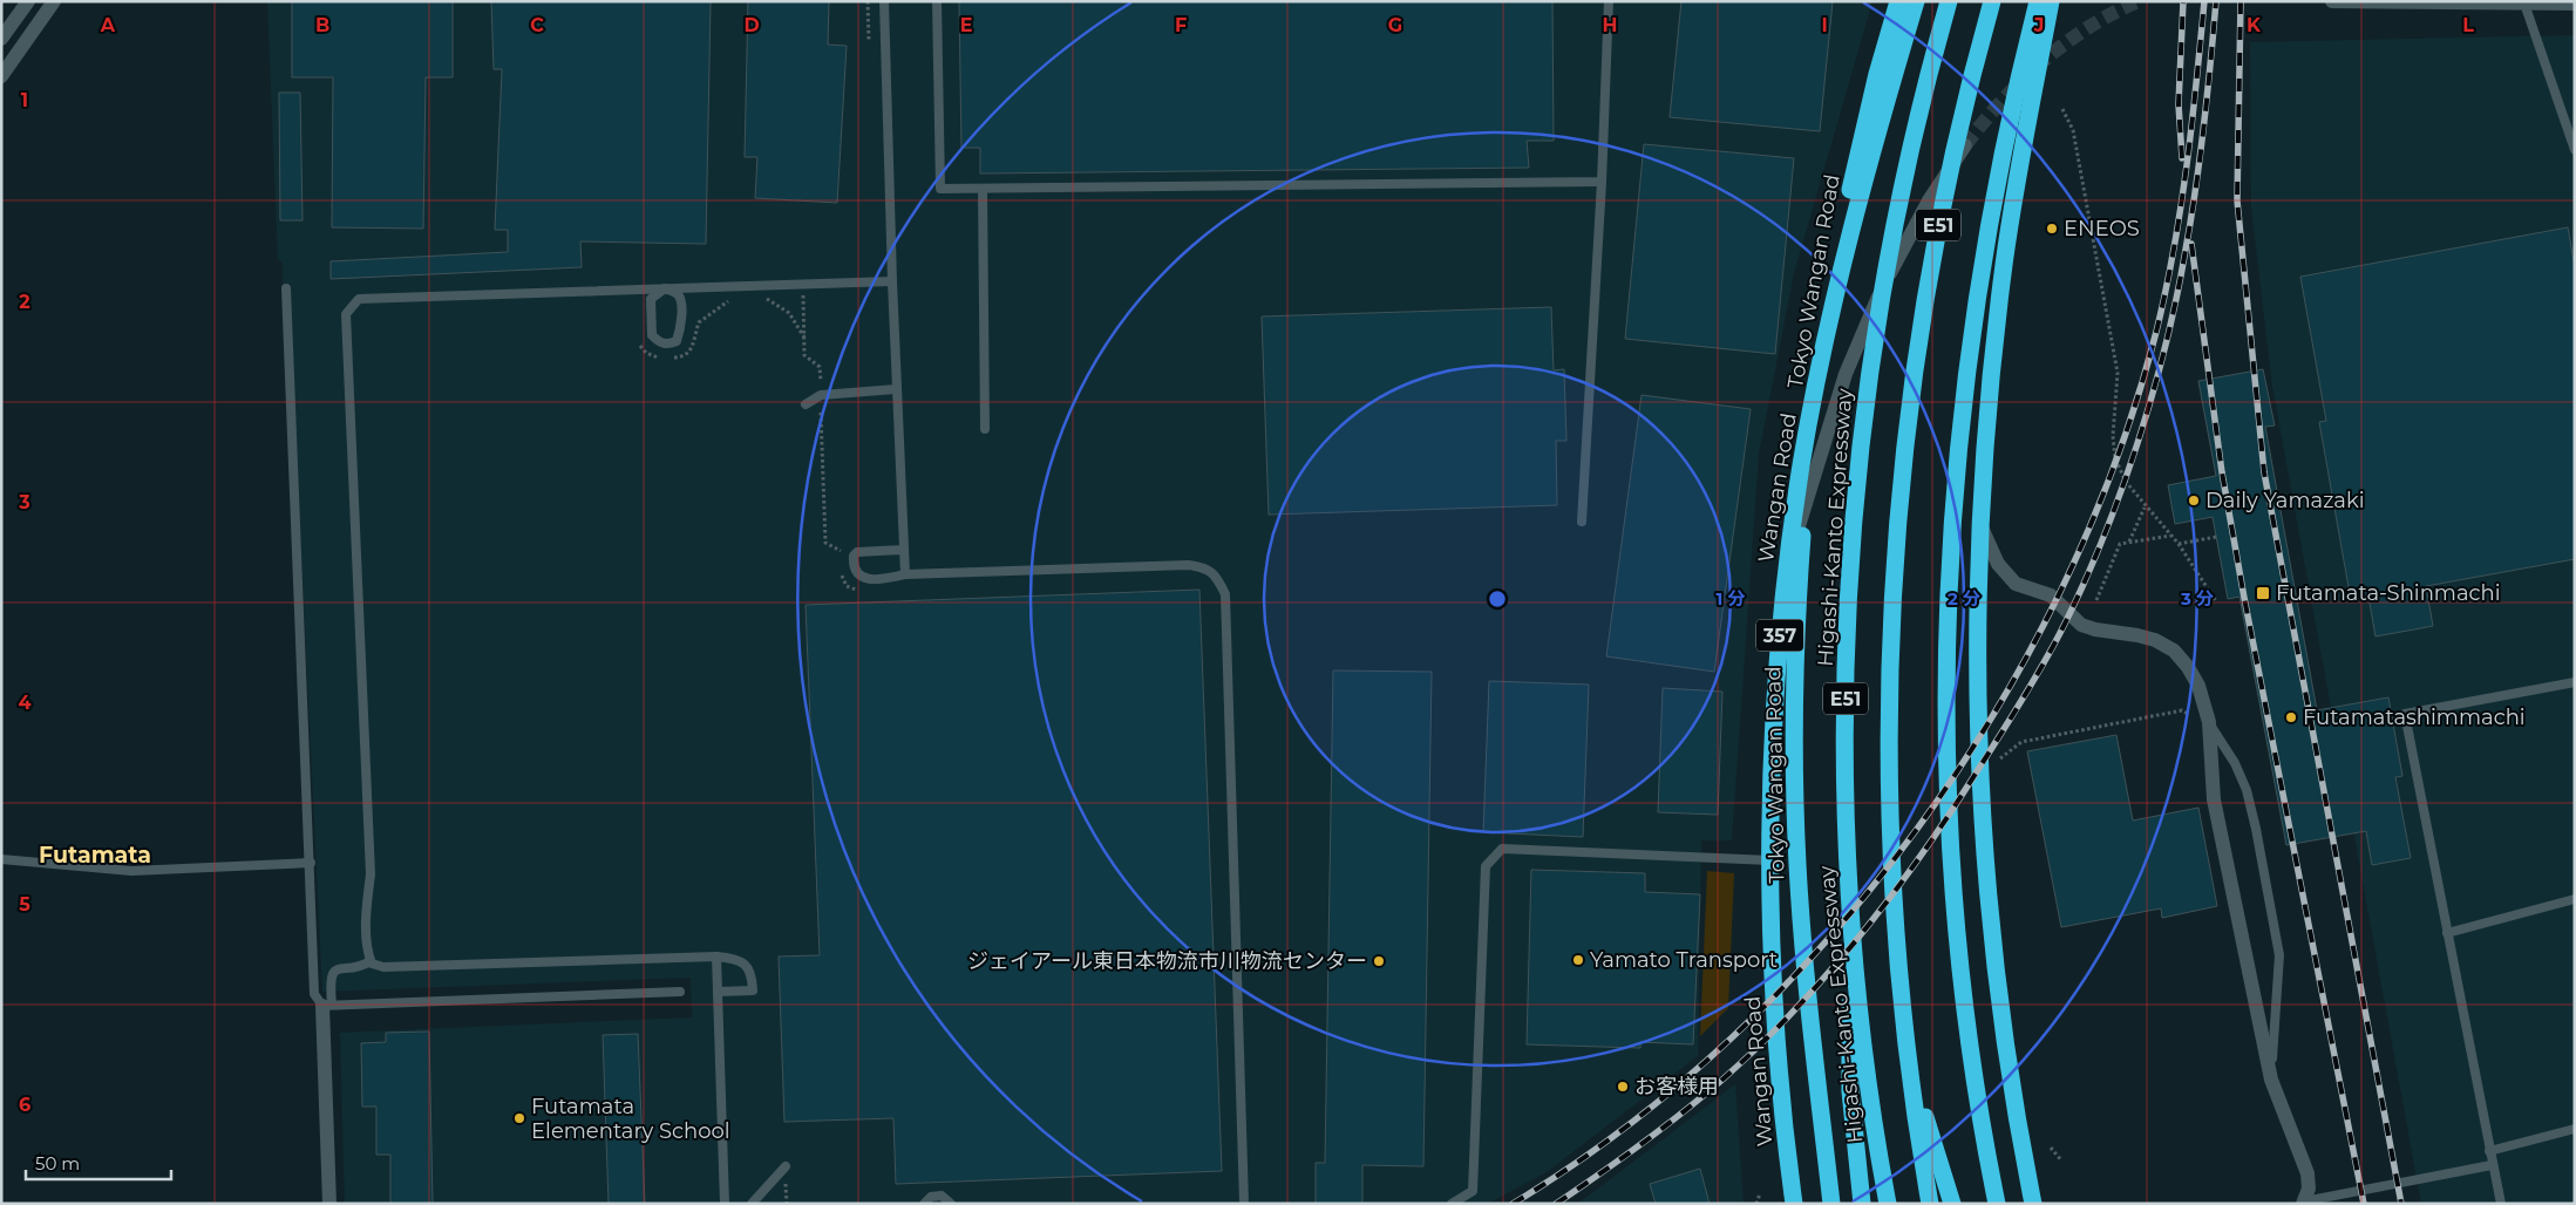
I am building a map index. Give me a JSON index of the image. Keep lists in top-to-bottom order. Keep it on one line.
{"streets":{"highway":["E51","Tokyo Wangan Road","Wangan Road","Higashi-Kanto Expressway","357"]},"districts":["Futamata"],"places":{"other":["ENEOS","Daily Yamazaki","Futamatashimmachi","Yamato Transport","ジェイアール東日本物流市川物流センター","お客様用","Futamata Elementary School"],"transit":["Futamata-Shinmachi"]},"scale_bar":"50 m","grid":{"columns":["A","B","C","D","E","F","G","H","I","J","K","L"],"rows":["1","2","3","4","5","6"]},"rings":["1 分","2 分","3 分"]}
